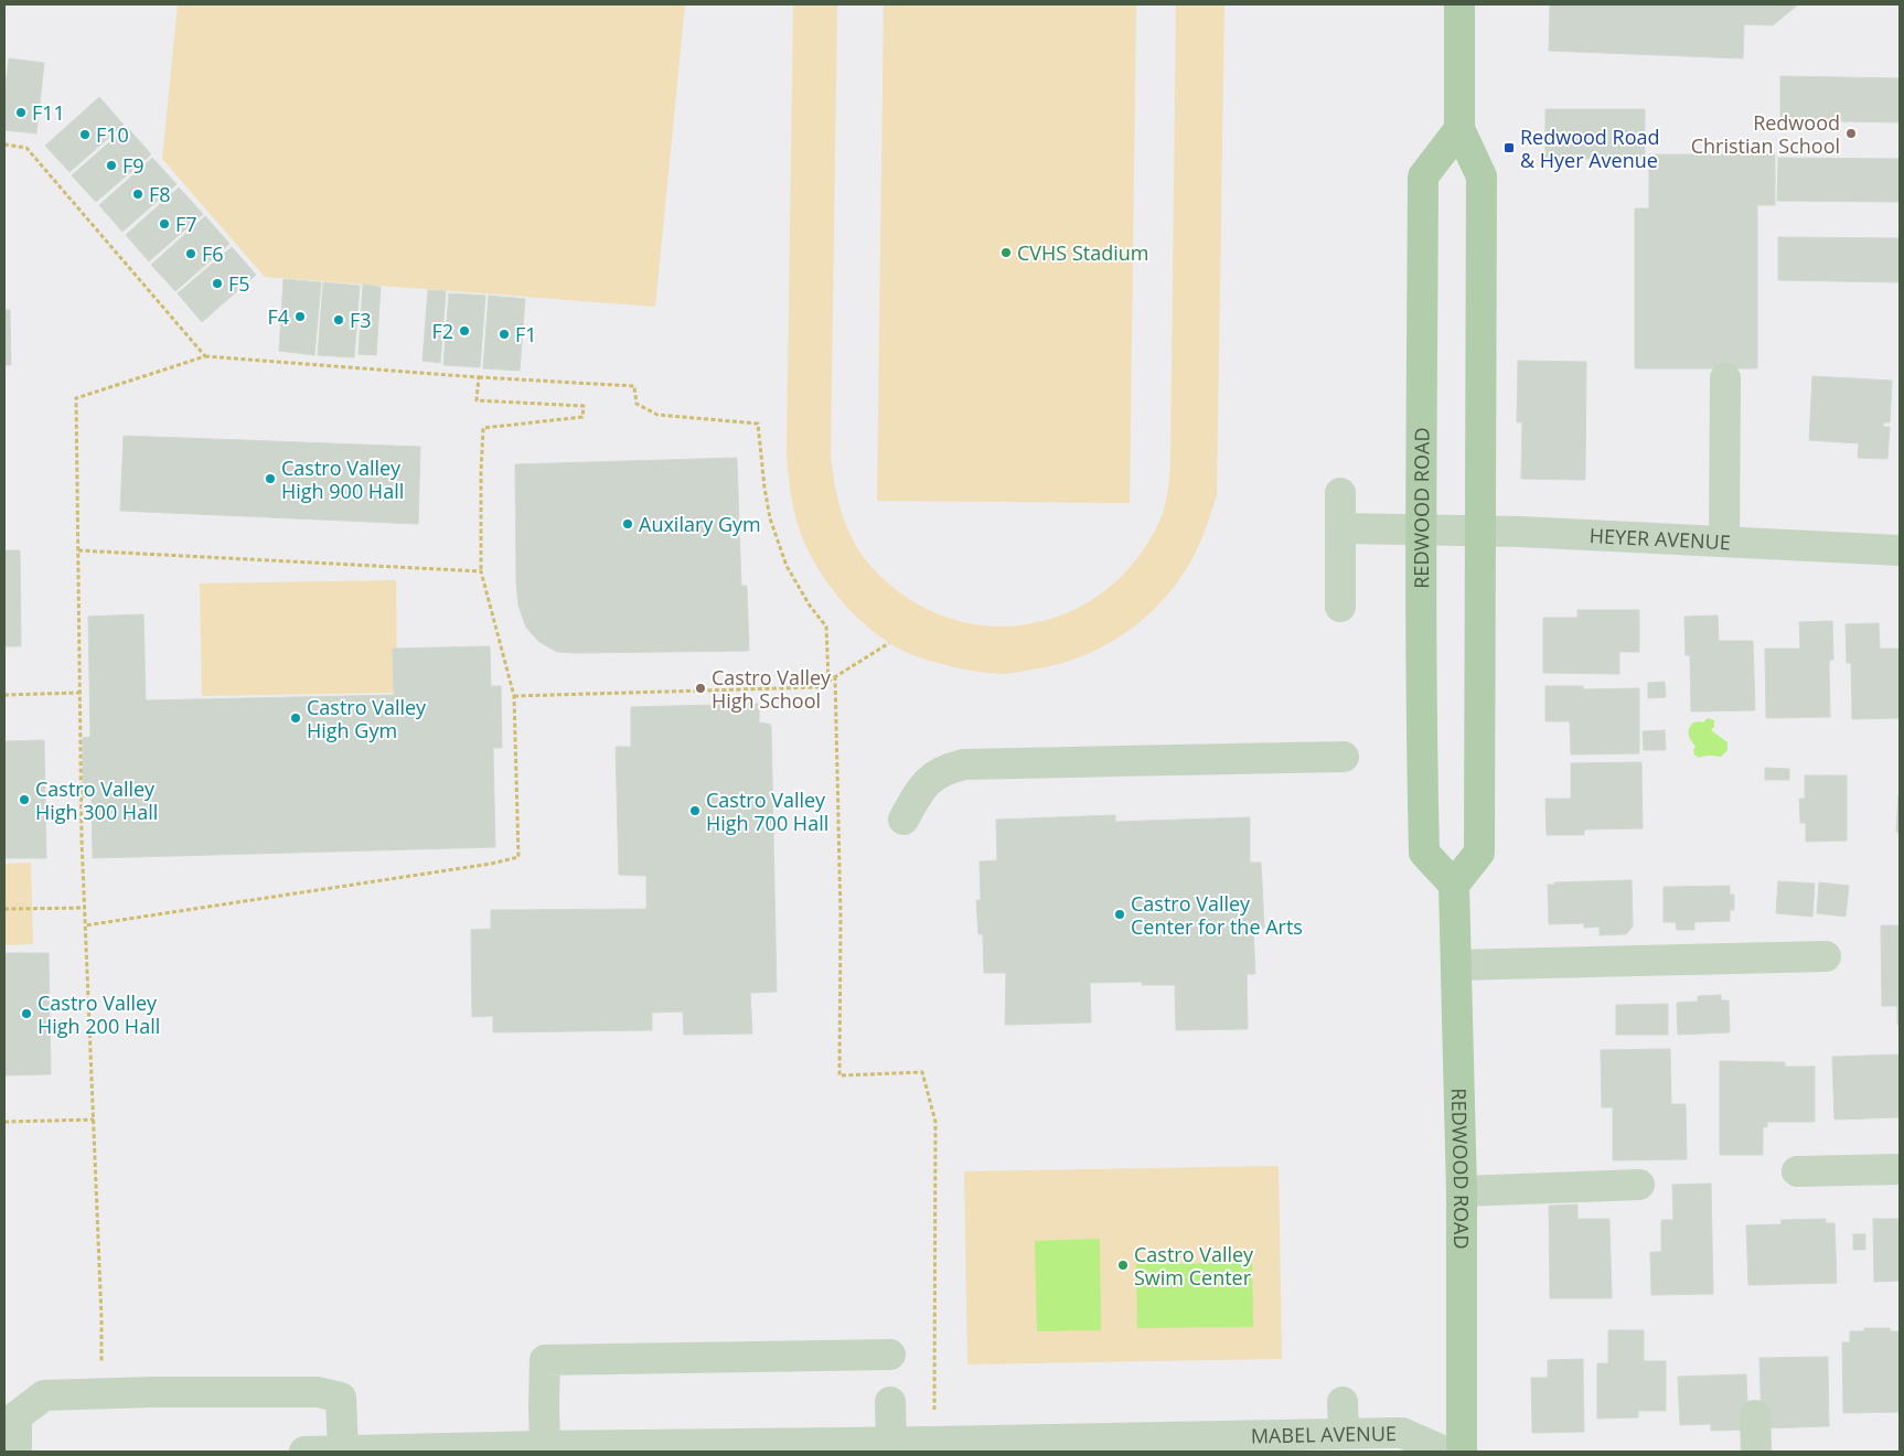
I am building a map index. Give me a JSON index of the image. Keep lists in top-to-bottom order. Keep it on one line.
{"streets":{"main road":["REDWOOD ROAD"],"street":["HEYER AVENUE","MABEL AVENUE"]},"crossings":[["REDWOOD ROAD","HEYER AVENUE"]],"places":{"other":["F11","Redwood Christian School","F10","F9","F8","F7","CVHS Stadium","F6","F5","F4","F3","F2","F1","Castro Valley High 900 Hall","Auxilary Gym","Castro Valley High School","Castro Valley High Gym","Castro Valley High 300 Hall","Castro Valley High 700 Hall","Castro Valley Center for the Arts","Castro Valley High 200 Hall","Castro Valley Swim Center"],"transit":["Redwood Road & Hyer Avenue"]}}
